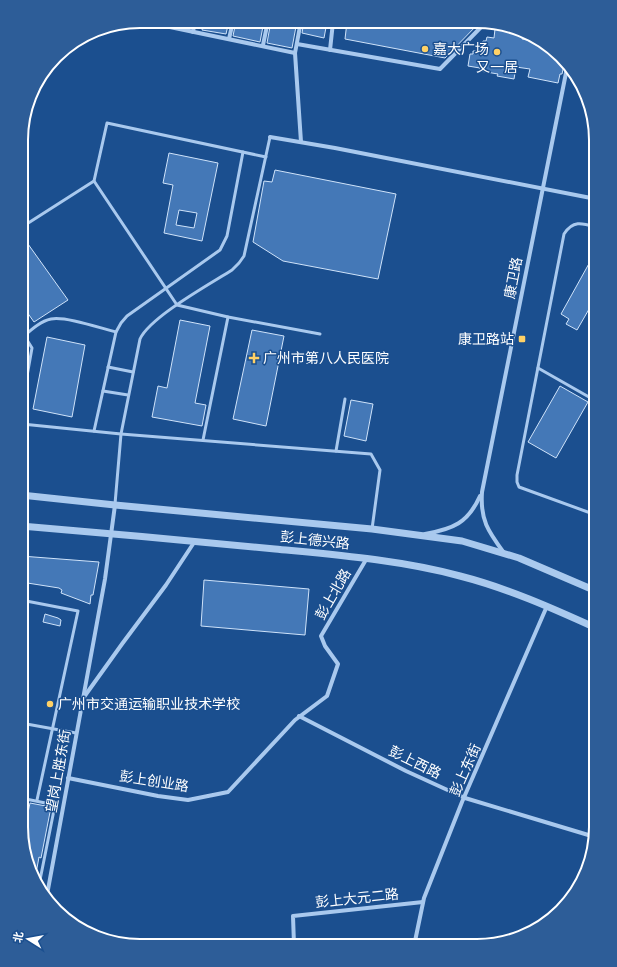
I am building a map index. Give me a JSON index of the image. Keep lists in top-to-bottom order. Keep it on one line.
{"streets":{"street":["康卫路","彭上德兴路","彭上北路","彭上西路","彭上东街","望岗上胜东街","彭上创业路","彭上大元二路"]},"crossings":[["彭上德兴路","彭上北路"],["彭上德兴路","彭上东街"],["彭上德兴路","望岗上胜东街"],["彭上北路","彭上西路"],["彭上北路","彭上创业路"],["彭上西路","彭上东街"],["彭上西路","彭上创业路"],["彭上东街","彭上大元二路"],["望岗上胜东街","彭上创业路"]],"places":{"other":["嘉大广场","又一居","广州市交通运输职业技术学校"],"transit":["康卫路站"],"health":["广州市第八人民医院"]},"north":"left"}
